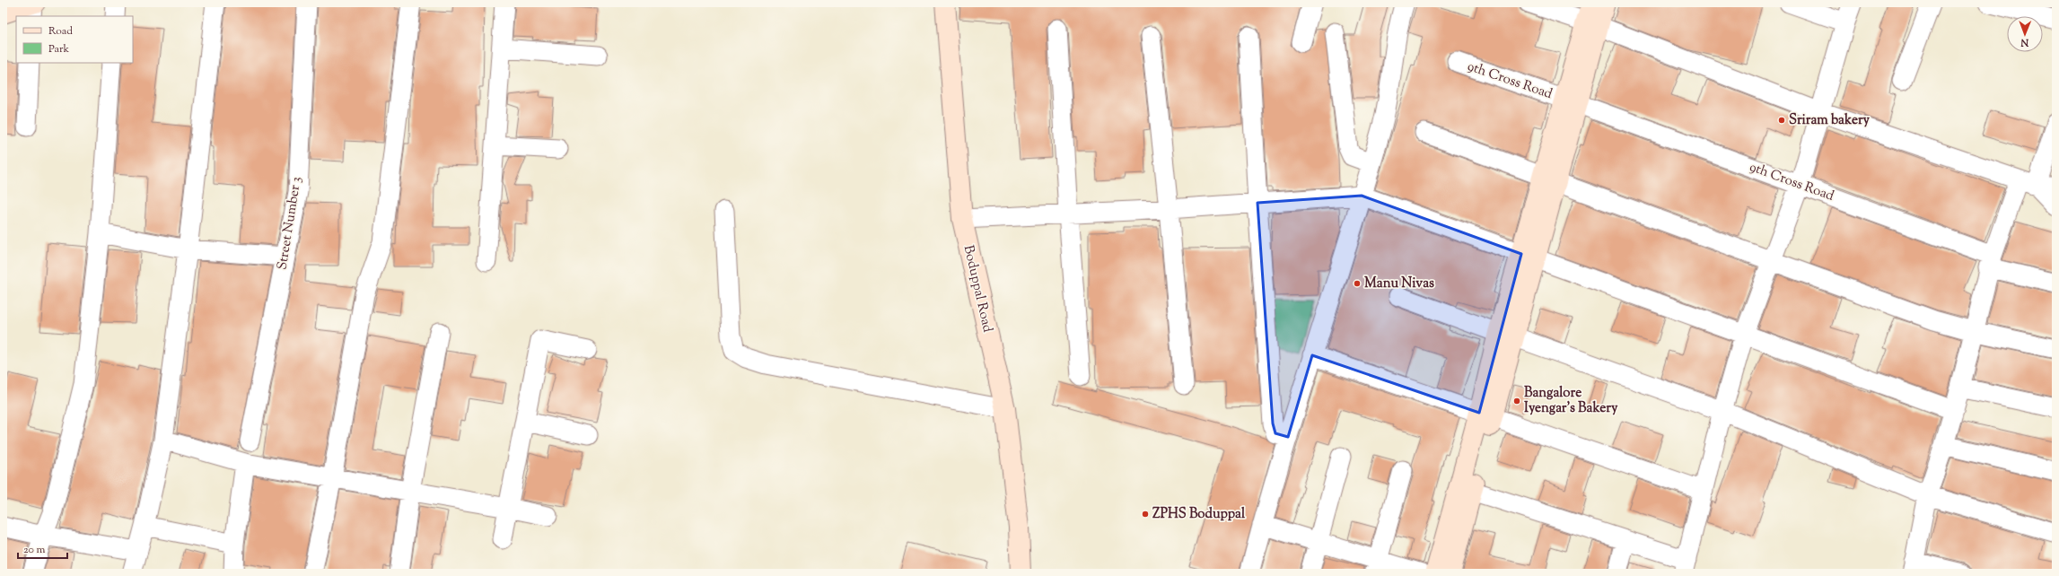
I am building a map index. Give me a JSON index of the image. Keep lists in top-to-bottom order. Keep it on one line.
{"streets":{"street":["9th Cross Road","Street Number 3","Boduppal Road"]},"places":["Sriram bakery","Manu Nivas","Bangalore Iyengar's Bakery","ZPHS Boduppal"],"legend":["Road","Park"],"scale_bar":"20 m","north":"bottom"}
